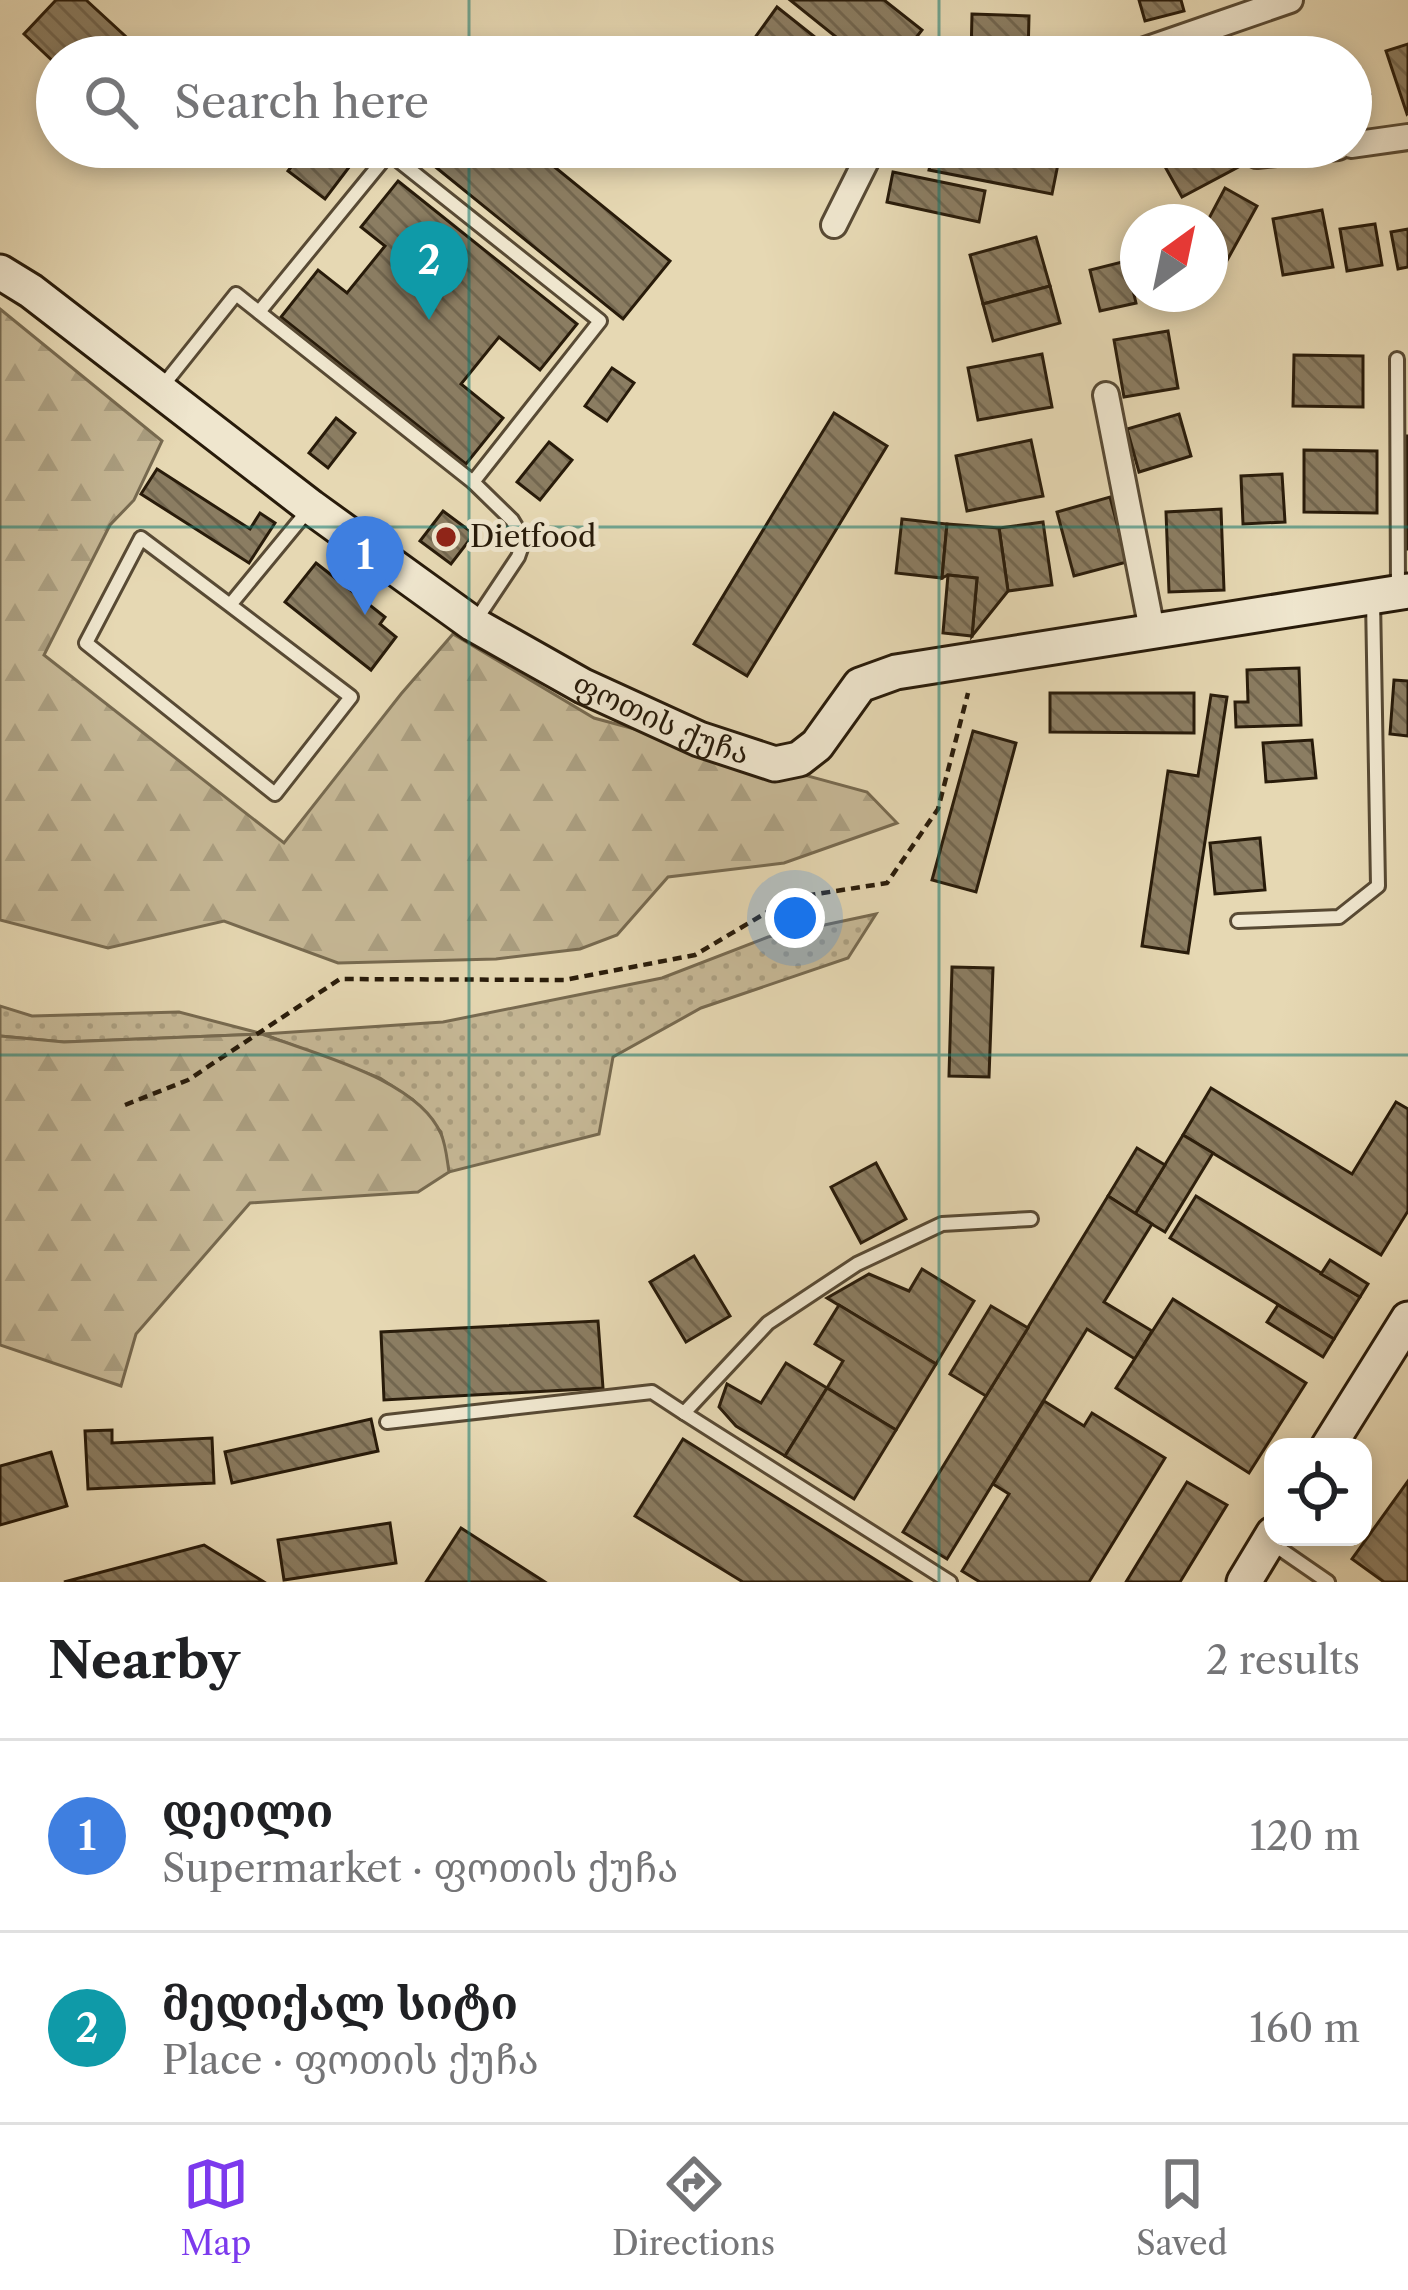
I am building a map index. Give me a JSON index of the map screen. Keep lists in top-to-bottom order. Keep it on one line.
{"streets":{"street":["ფოთის ქუჩა"]},"places":["Dietfood"],"north":"top right","page":{"search":"Search here","pins":["2","1"],"heading":["Nearby","2 results"],"list":[{"mark":"1","name":"დეილი","note":"Supermarket · ფოთის ქუჩა","value":"120 m"},{"mark":"2","name":"მედიქალ სიტი","note":"Place · ფოთის ქუჩა","value":"160 m"}],"nav":["Map","Directions","Saved"]}}
